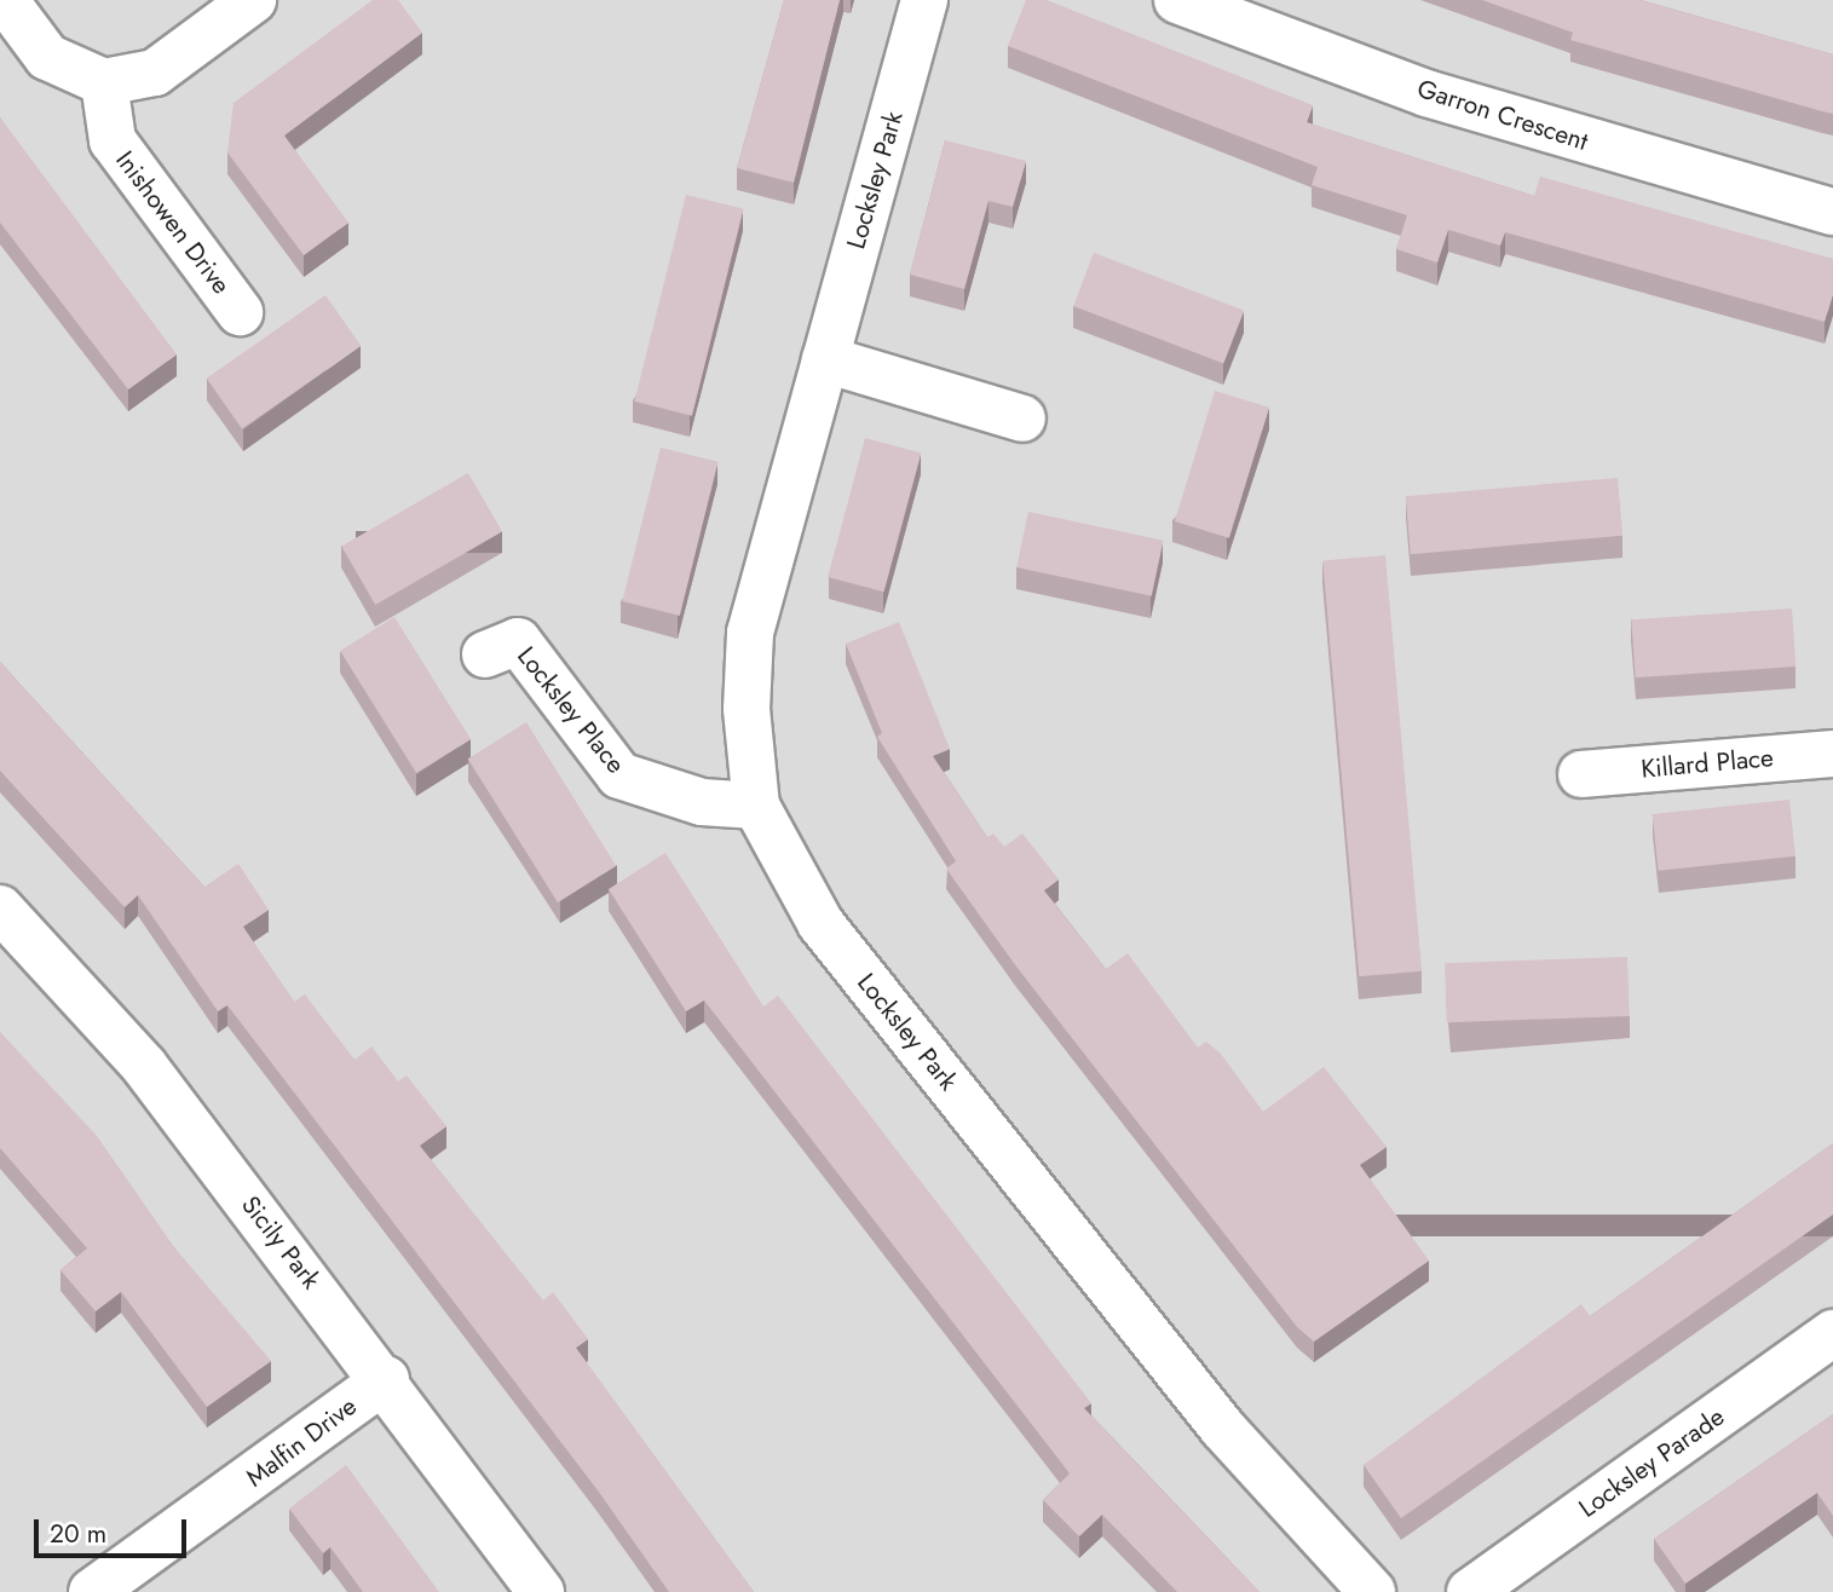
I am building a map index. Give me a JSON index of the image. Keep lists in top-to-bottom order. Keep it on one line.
{"streets":{"street":["Garron Crescent","Locksley Park","Inishowen Drive","Locksley Place","Killard Place","Sicily Park","Malfin Drive","Locksley Parade"]},"crossings":[["Locksley Park","Locksley Place"],["Sicily Park","Malfin Drive"]],"scale_bar":"20 m"}
